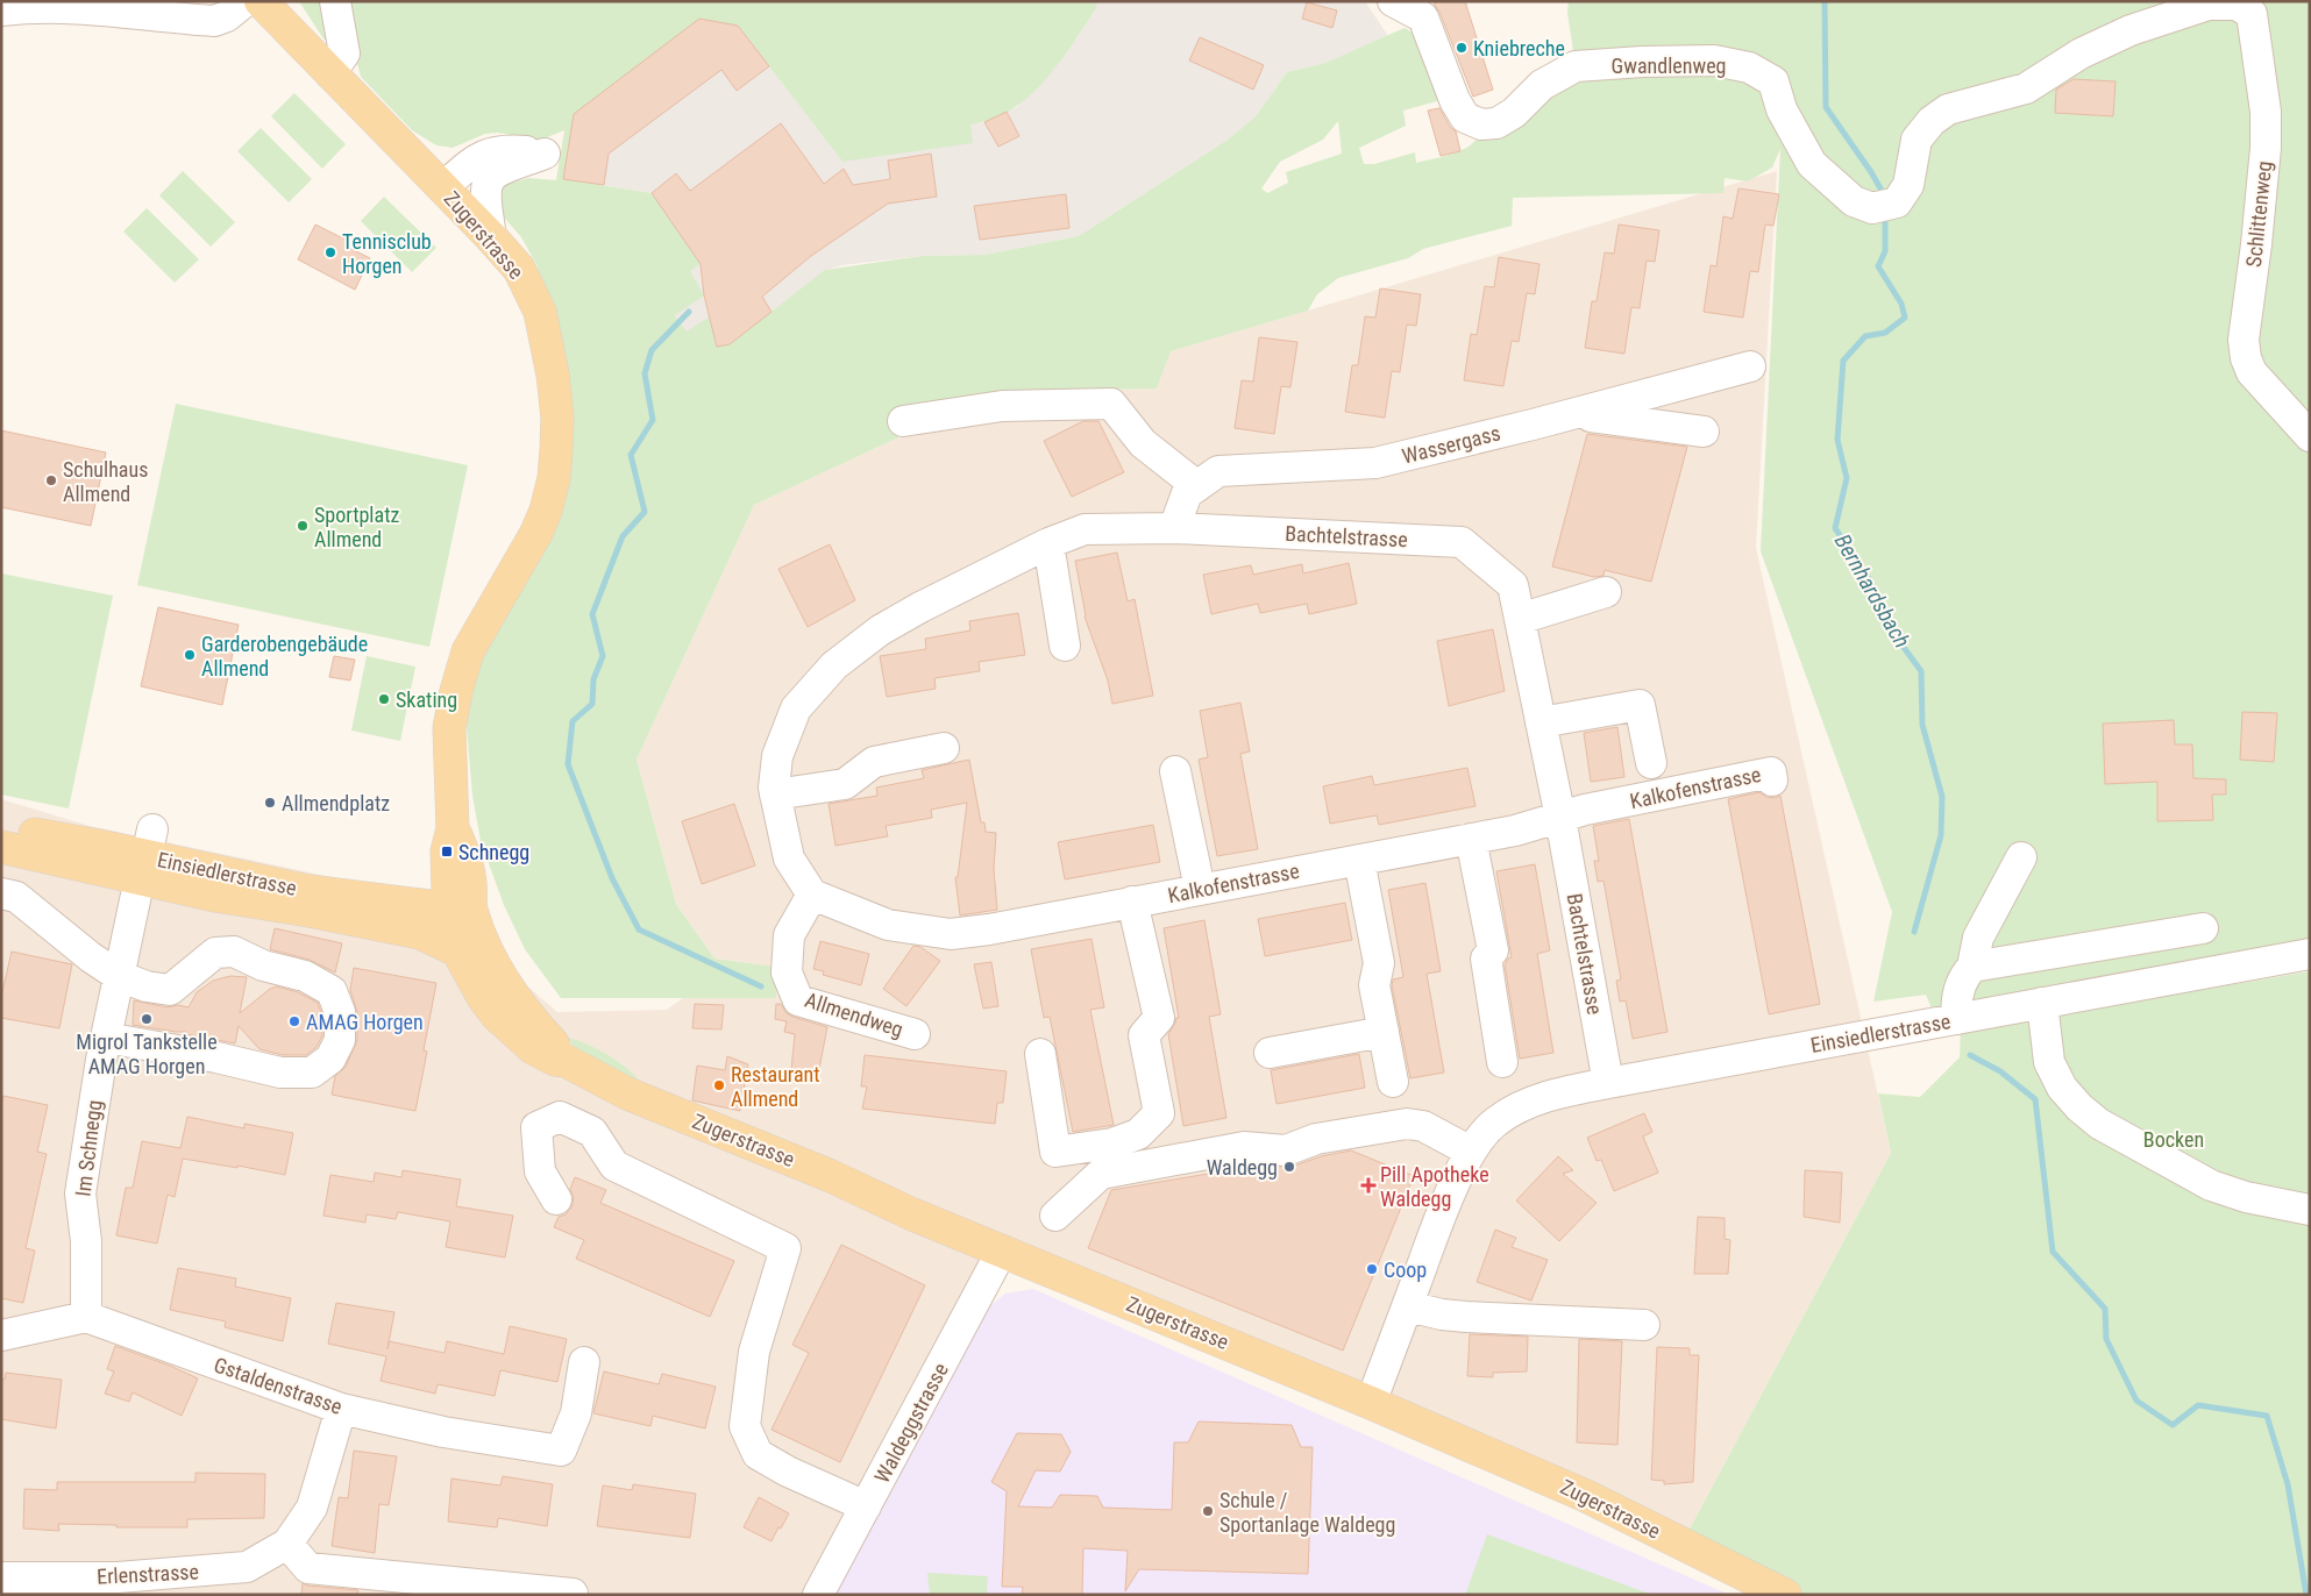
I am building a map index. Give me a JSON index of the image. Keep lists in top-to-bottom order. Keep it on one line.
{"streets":{"main road":["Zugerstrasse","Einsiedlerstrasse"],"street":["Gwandlenweg","Schlittenweg","Wassergass","Bachtelstrasse","Kalkofenstrasse","Allmendweg","Im Schnegg","Gstaldenstrasse","Waldeggstrasse","Erlenstrasse"]},"crossings":[["Gwandlenweg","Schlittenweg"],["Zugerstrasse","Einsiedlerstrasse"],["Zugerstrasse","Waldeggstrasse"],["Wassergass","Bachtelstrasse"],["Bachtelstrasse","Kalkofenstrasse"],["Bachtelstrasse","Einsiedlerstrasse"],["Kalkofenstrasse","Allmendweg"],["Einsiedlerstrasse","Im Schnegg"],["Im Schnegg","Gstaldenstrasse"],["Gstaldenstrasse","Erlenstrasse"]],"water":["Bernhardsbach"],"parks":["Bocken"],"places":{"other":["Kniebreche","Tennisclub Horgen","Schulhaus Allmend","Sportplatz Allmend","Garderobengebäude Allmend","Skating","Allmendplatz","Migrol Tankstelle AMAG Horgen","AMAG Horgen","Restaurant Allmend","Waldegg","Coop","Schule / Sportanlage Waldegg"],"transit":["Schnegg"],"health":["Pill Apotheke Waldegg"]}}
